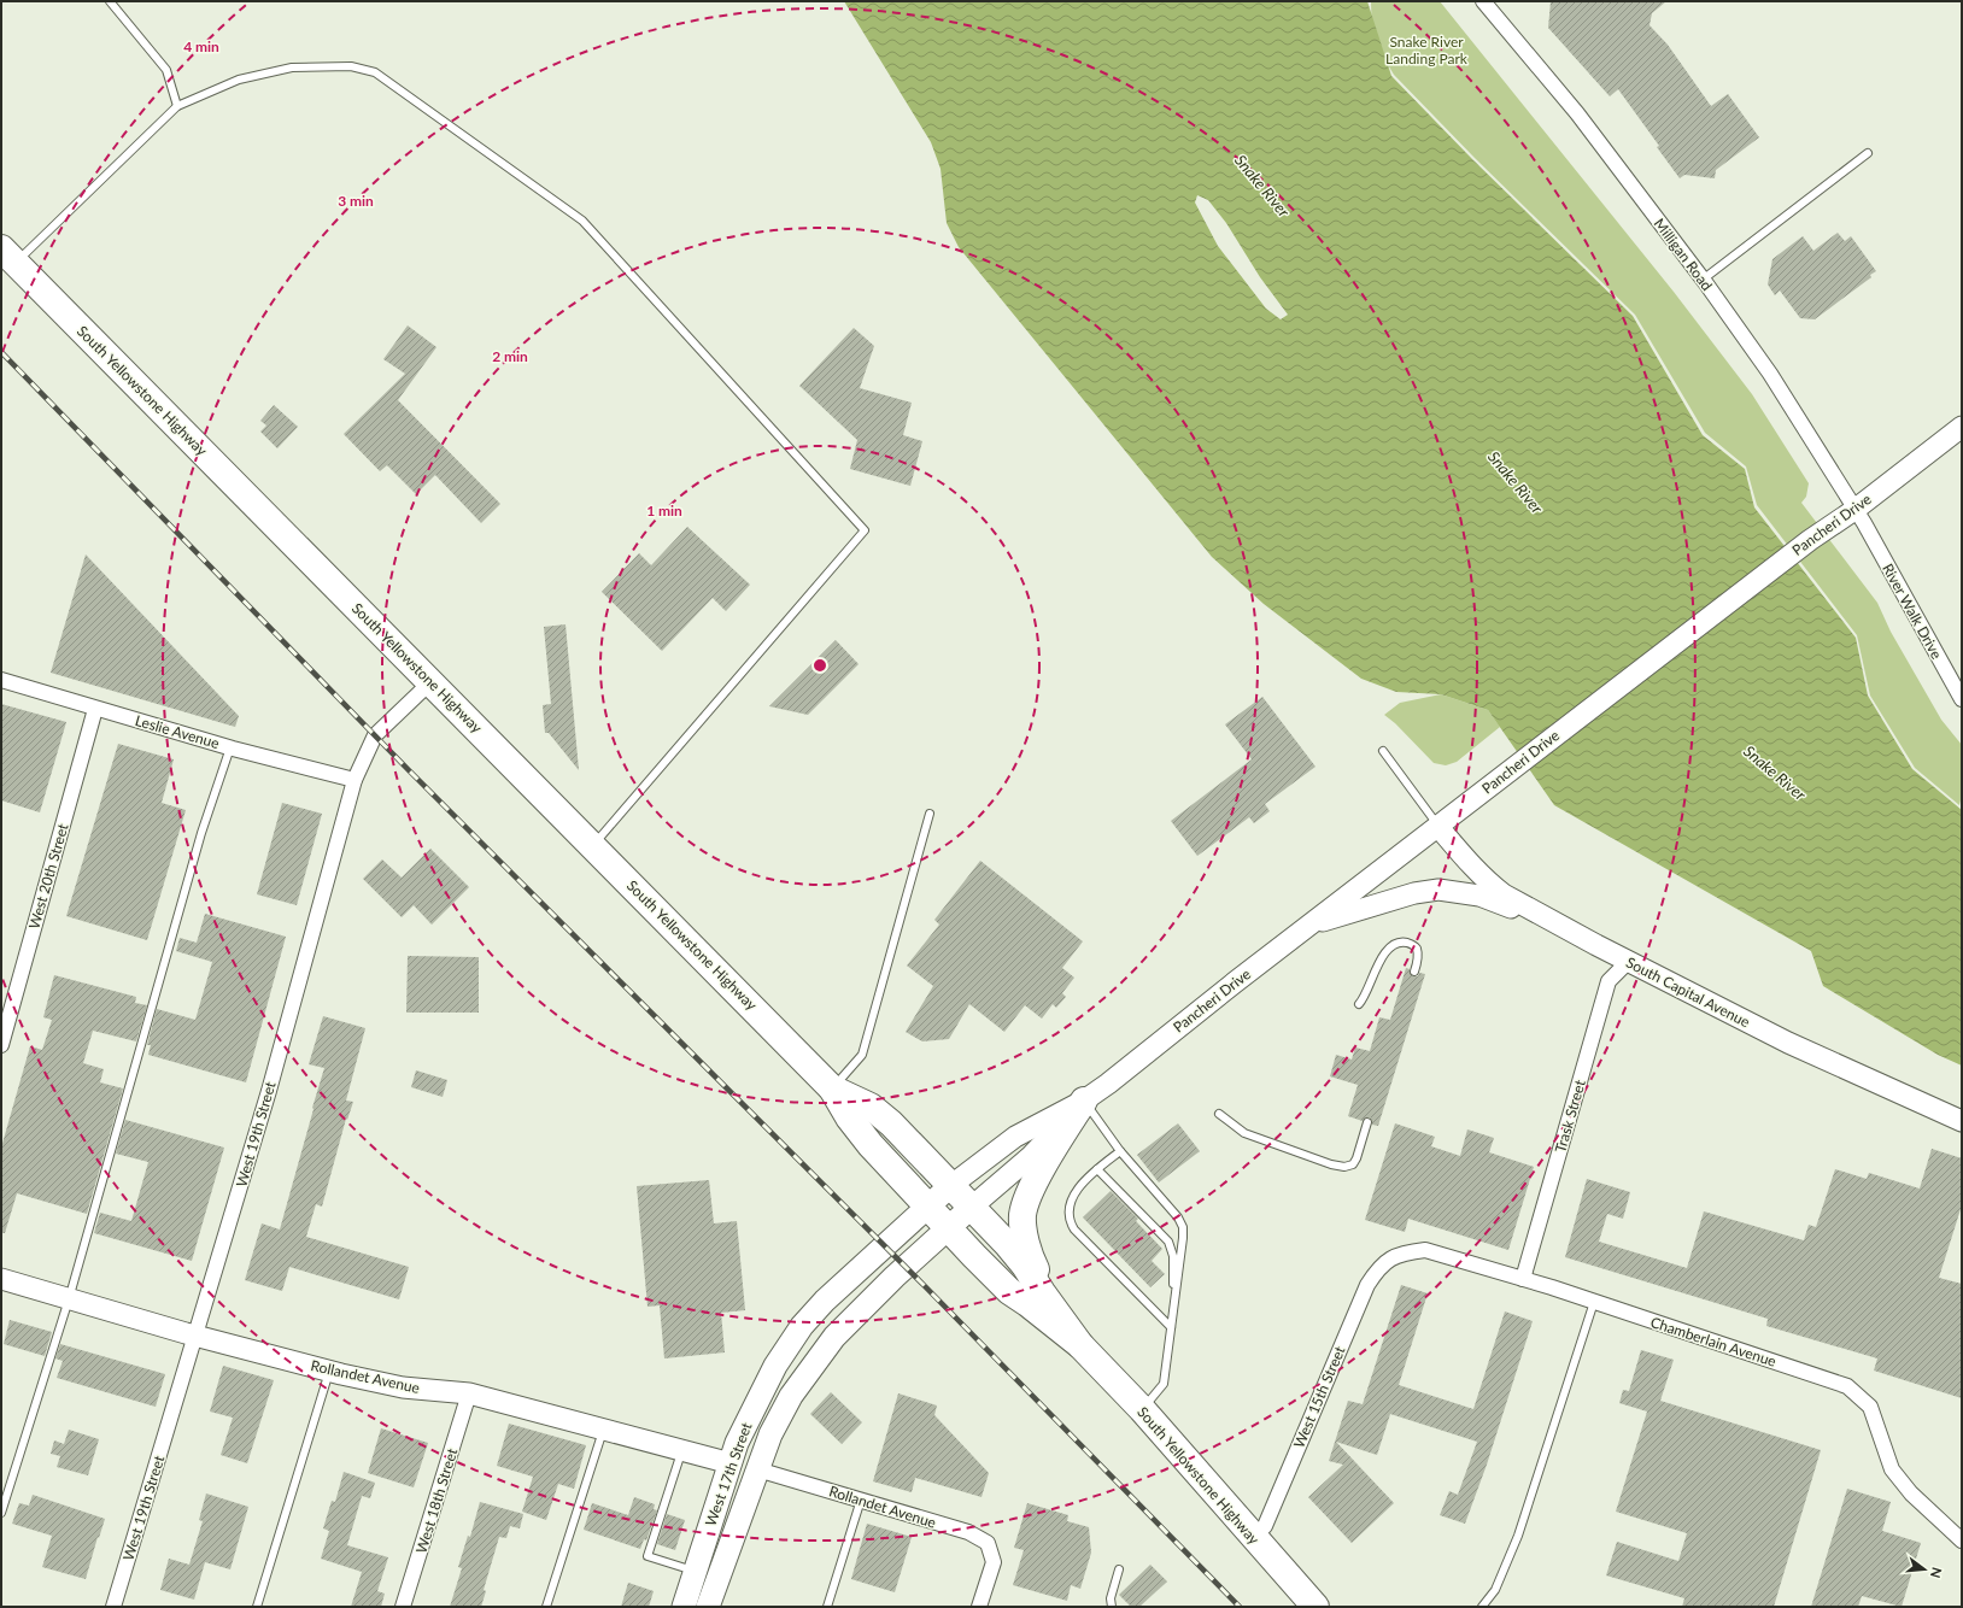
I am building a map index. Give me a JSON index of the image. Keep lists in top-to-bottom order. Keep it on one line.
{"streets":{"highway":["South Yellowstone Highway"],"main road":["Pancheri Drive","South Capital Avenue","Rollandet Avenue","West 17th Street"],"street":["Milligan Road","River Walk Drive","Leslie Avenue","West 20th Street","Trask Street","West 19th Street","Chamberlain Avenue","West 15th Street","West 18th Street"]},"crossings":[["Milligan Road","Pancheri Drive"],["Milligan Road","River Walk Drive"],["South Yellowstone Highway","Pancheri Drive"],["South Yellowstone Highway","West 19th Street"],["South Yellowstone Highway","West 15th Street"],["South Yellowstone Highway","West 17th Street"],["Pancheri Drive","River Walk Drive"],["Pancheri Drive","South Capital Avenue"],["Pancheri Drive","West 17th Street"],["Leslie Avenue","West 20th Street"],["Leslie Avenue","West 19th Street"],["South Capital Avenue","Trask Street"],["Trask Street","Chamberlain Avenue"],["West 19th Street","Rollandet Avenue"],["Chamberlain Avenue","West 15th Street"],["Rollandet Avenue","West 17th Street"],["Rollandet Avenue","West 18th Street"]],"water":["Snake River"],"parks":["Snake River Landing Park"],"north":"right","rings":["4 min","3 min","2 min","1 min"]}
